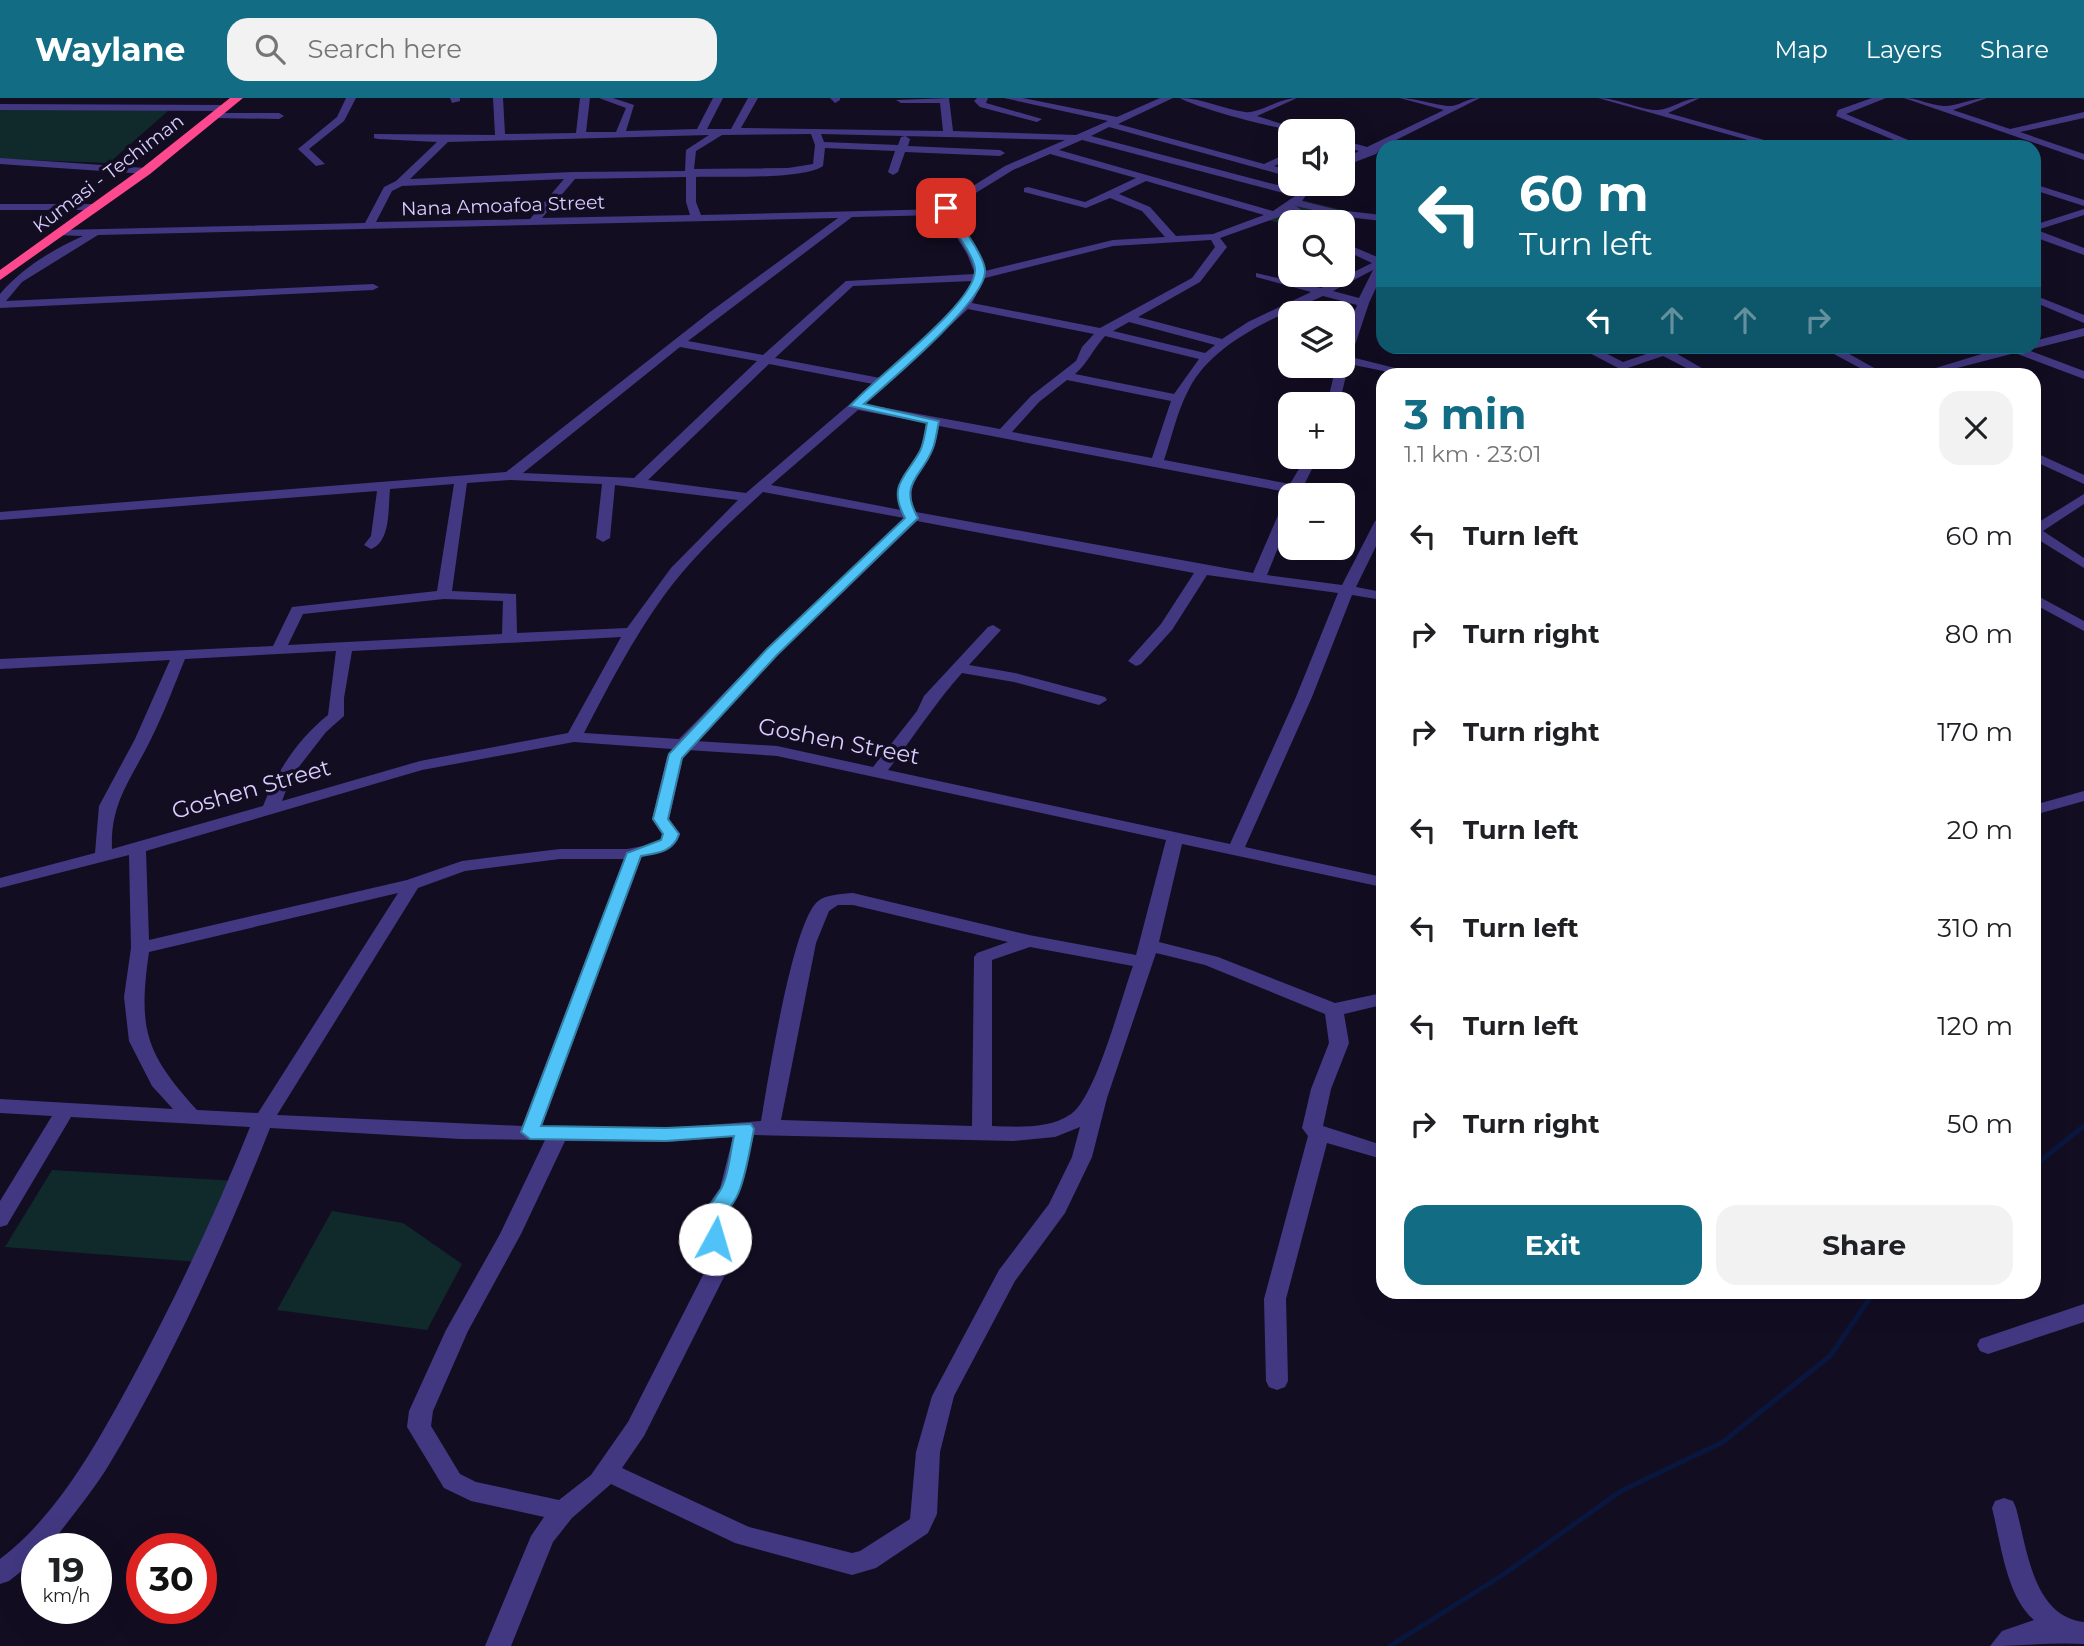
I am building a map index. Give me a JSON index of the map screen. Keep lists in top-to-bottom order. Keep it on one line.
{"streets":{"highway":["Kumasi - Techiman"],"street":["Nana Amoafoa Street","Goshen Street"]},"crossings":[["Kumasi - Techiman","Nana Amoafoa Street"]],"page":{"header":"Waylane","search":"Search here","nav":["Map","Layers","Share"],"map_buttons":["+","−"],"turn":["60 m","Turn left"],"heading":["3 min","1.1 km · 23:01"],"list":[{"name":"Turn left","value":"60 m"},{"name":"Turn right","value":"80 m"},{"name":"Turn right","value":"170 m"},{"name":"Turn left","value":"20 m"},{"name":"Turn left","value":"310 m"},{"name":"Turn left","value":"120 m"},{"name":"Turn right","value":"50 m"}],"buttons":["Exit","Share"],"speed":"19 km/h","limit":"30"}}
